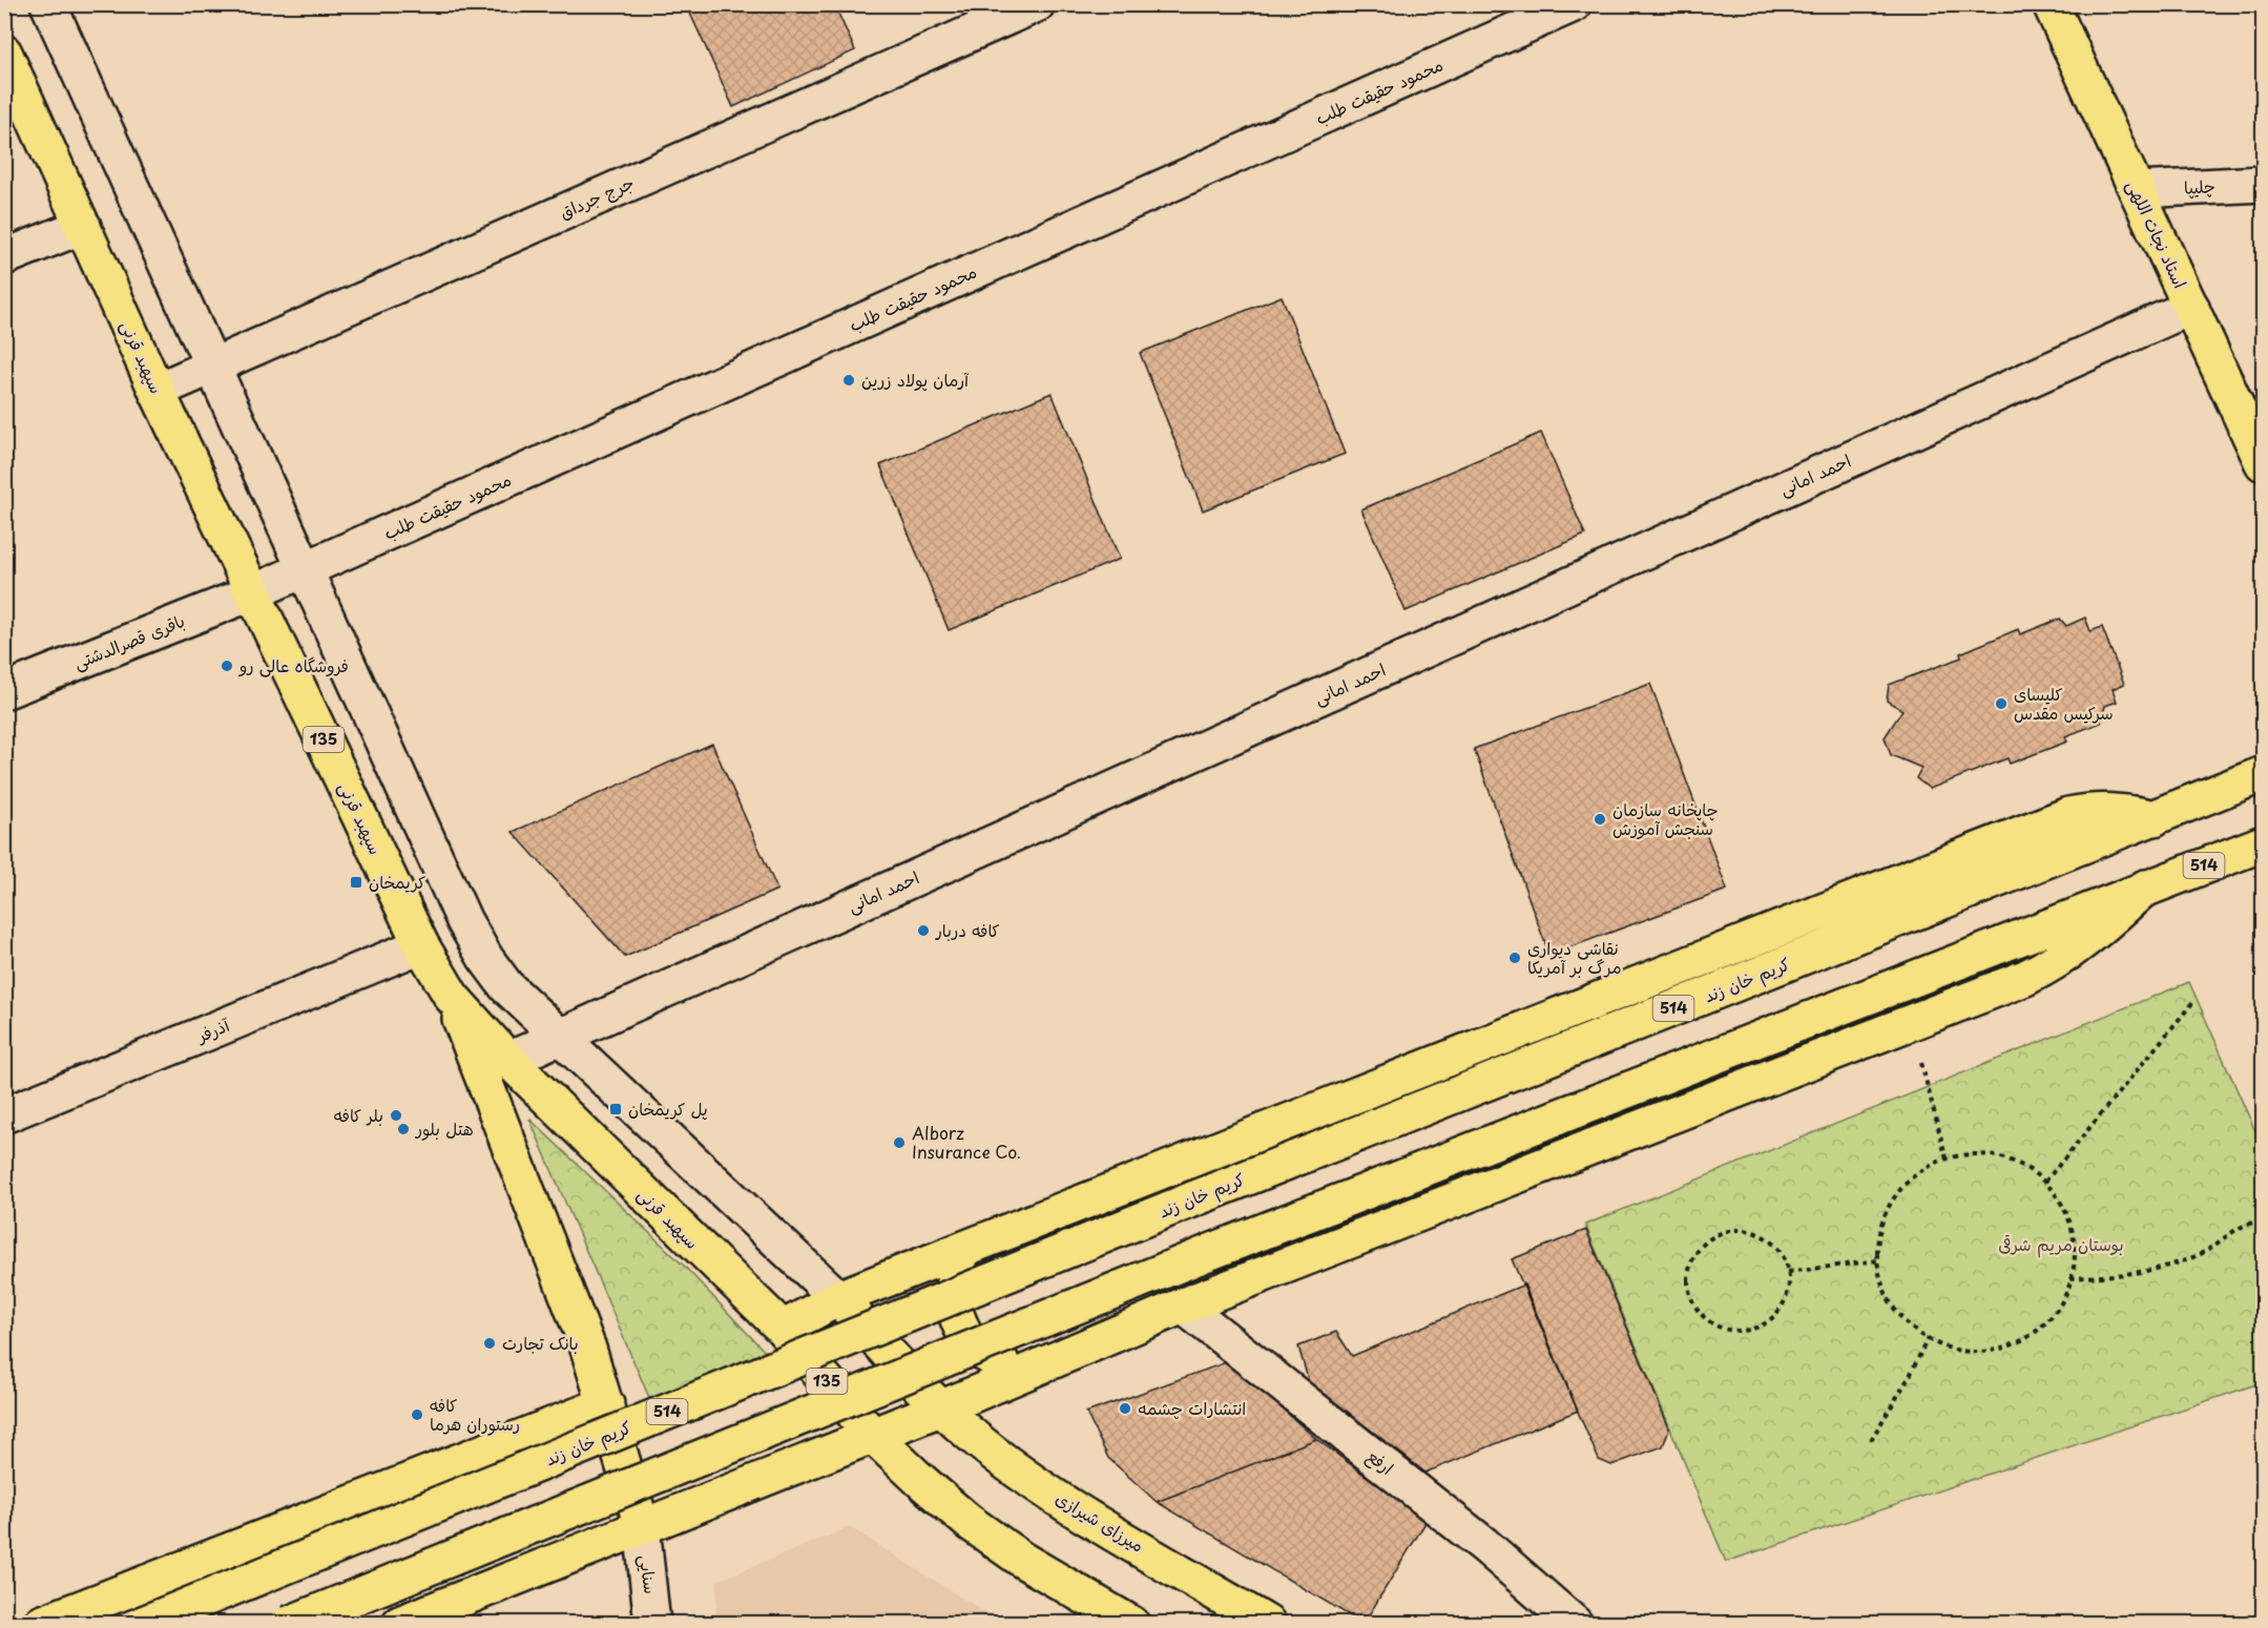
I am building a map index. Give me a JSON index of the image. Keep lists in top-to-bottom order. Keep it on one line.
{"streets":{"main road":["استاد نجات اللهی","سپهبد قرنی","135","514","کریم خان زند","میرزای شیرازی"],"street":["محمود حقیقت طلب","چلیپا","جرج جرداق","احمد امانی","باقری قصرالدشتی","آذرفر","ارفع","سنایی"]},"crossings":[["محمود حقیقت طلب","سپهبد قرنی"],["محمود حقیقت طلب","باقری قصرالدشتی"],["چلیپا","استاد نجات اللهی"],["جرج جرداق","سپهبد قرنی"],["استاد نجات اللهی","احمد امانی"],["سپهبد قرنی","احمد امانی"],["سپهبد قرنی","باقری قصرالدشتی"],["سپهبد قرنی","آذرفر"]],"parks":["بوستان مریم شرقی"],"places":{"other":["آرمان پولاد زرین","فروشگاه عالی رو","کلیسای سرکیس مقدس","چاپخانه سازمان سنجش آموزش","کافه دربار","نقاشی دیواری مرگ بر آمریکا","بلر کافه","هتل بلور","Alborz Insurance Co.","بانک تجارت","انتشارات چشمه","کافه رستوران هرما"],"transit":["کریمخان","پل کریمخان"]}}
